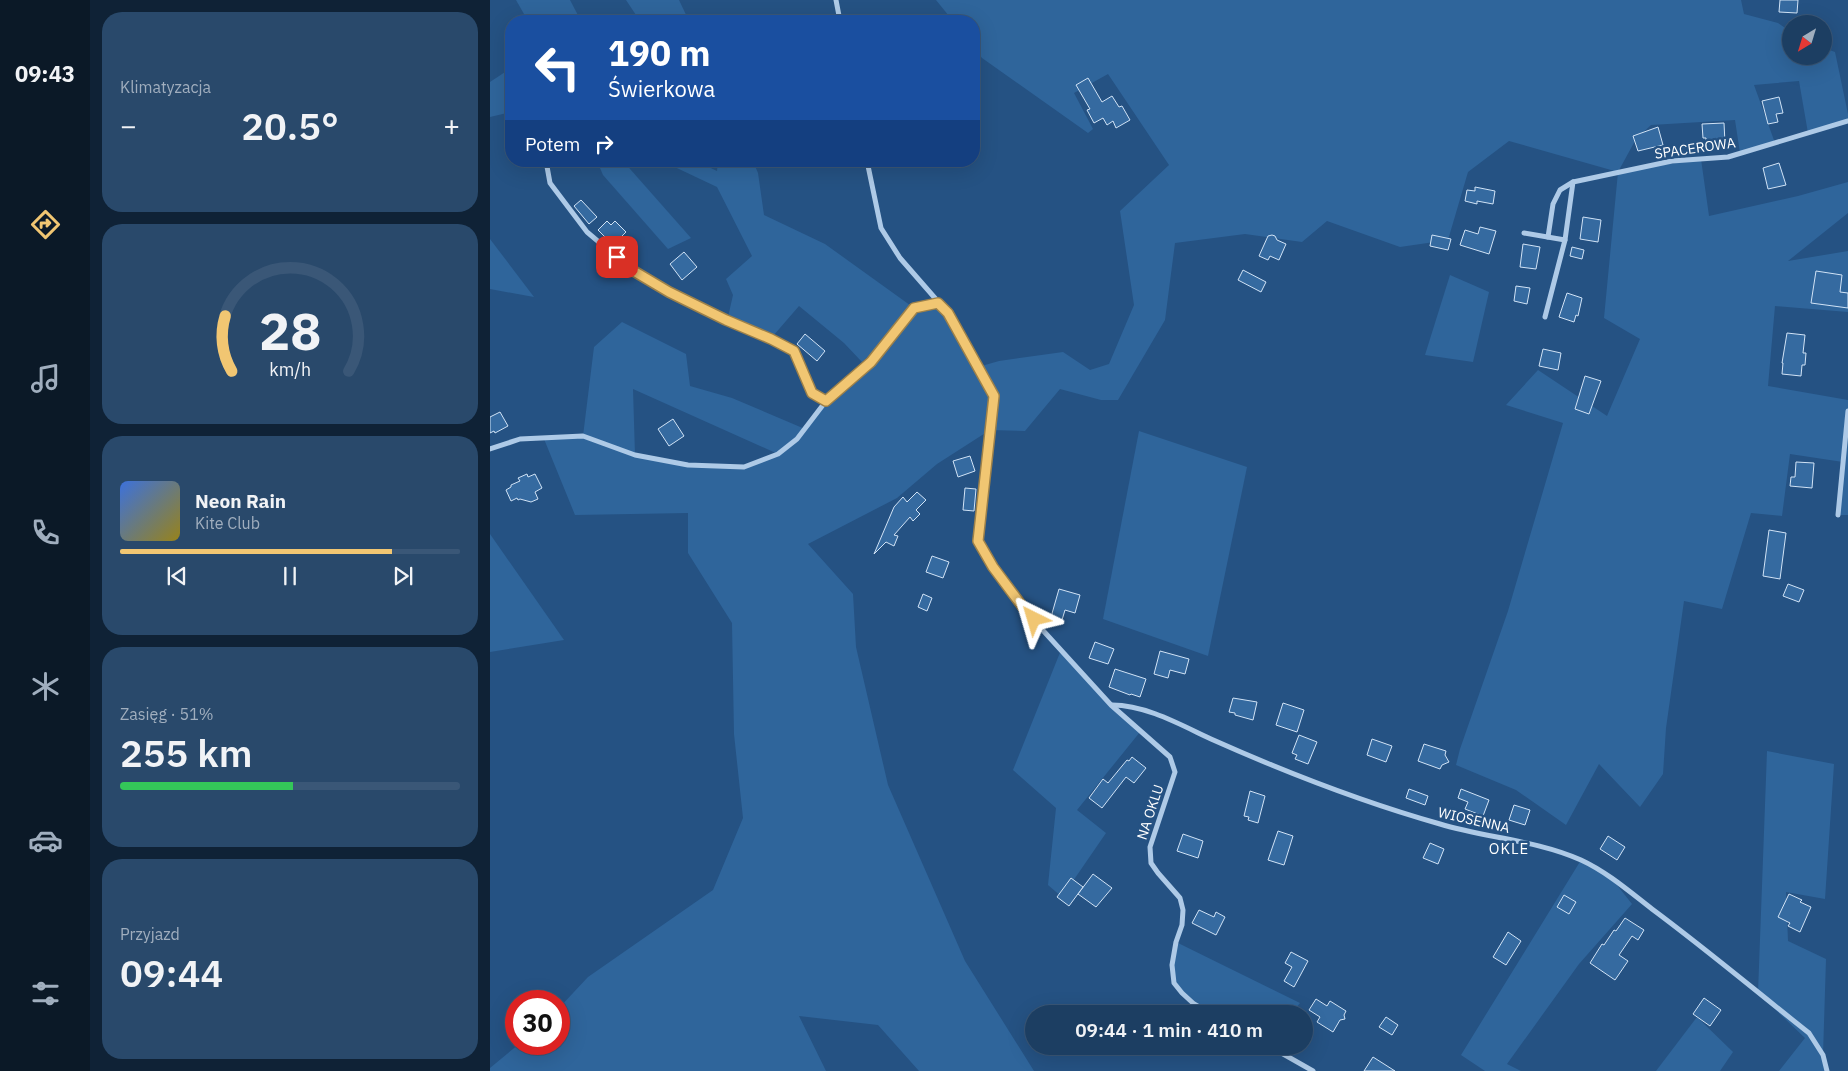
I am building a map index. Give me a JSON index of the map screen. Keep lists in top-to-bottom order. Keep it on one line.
{"streets":{"street":["SPACEROWA","NA OKLU","WIOSENNA"]},"crossings":[["NA OKLU","WIOSENNA"]],"districts":["OKLE"],"north":"bottom left","page":{"tabs":"09:43","tile":["Klimatyzacja",["Zasięg · 51%","255 km"],["Przyjazd","09:44"]],"turn":["190 m","Świerkowa"],"heat":["−","20.5°","+"],"then":"Potem","song":["Neon Rain","Kite Club"],"limit":"30","trip":"09:44 · 1 min · 410 m","gauge":["28","km/h"]}}
